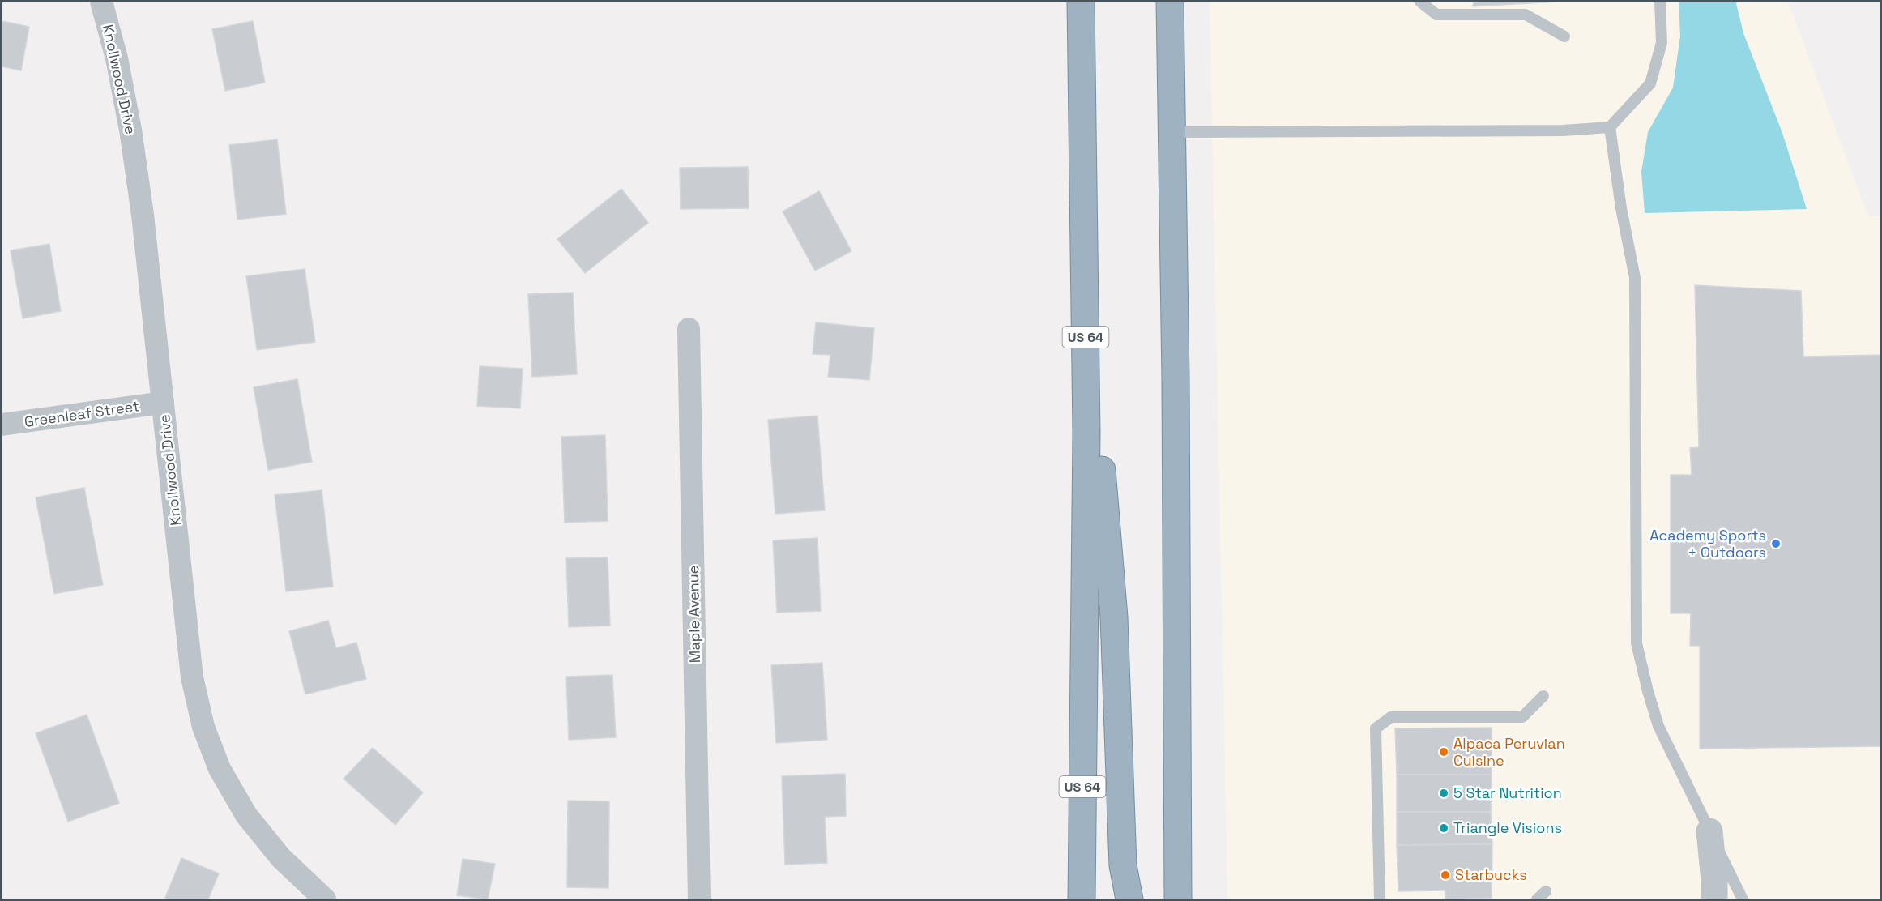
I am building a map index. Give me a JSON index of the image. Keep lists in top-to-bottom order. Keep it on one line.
{"streets":{"highway":["US 64"],"street":["Knollwood Drive","Greenleaf Street","Maple Avenue"]},"crossings":[["Knollwood Drive","Greenleaf Street"]],"places":["Academy Sports + Outdoors","Alpaca Peruvian Cuisine","5 Star Nutrition","Triangle Visions","Starbucks"]}
